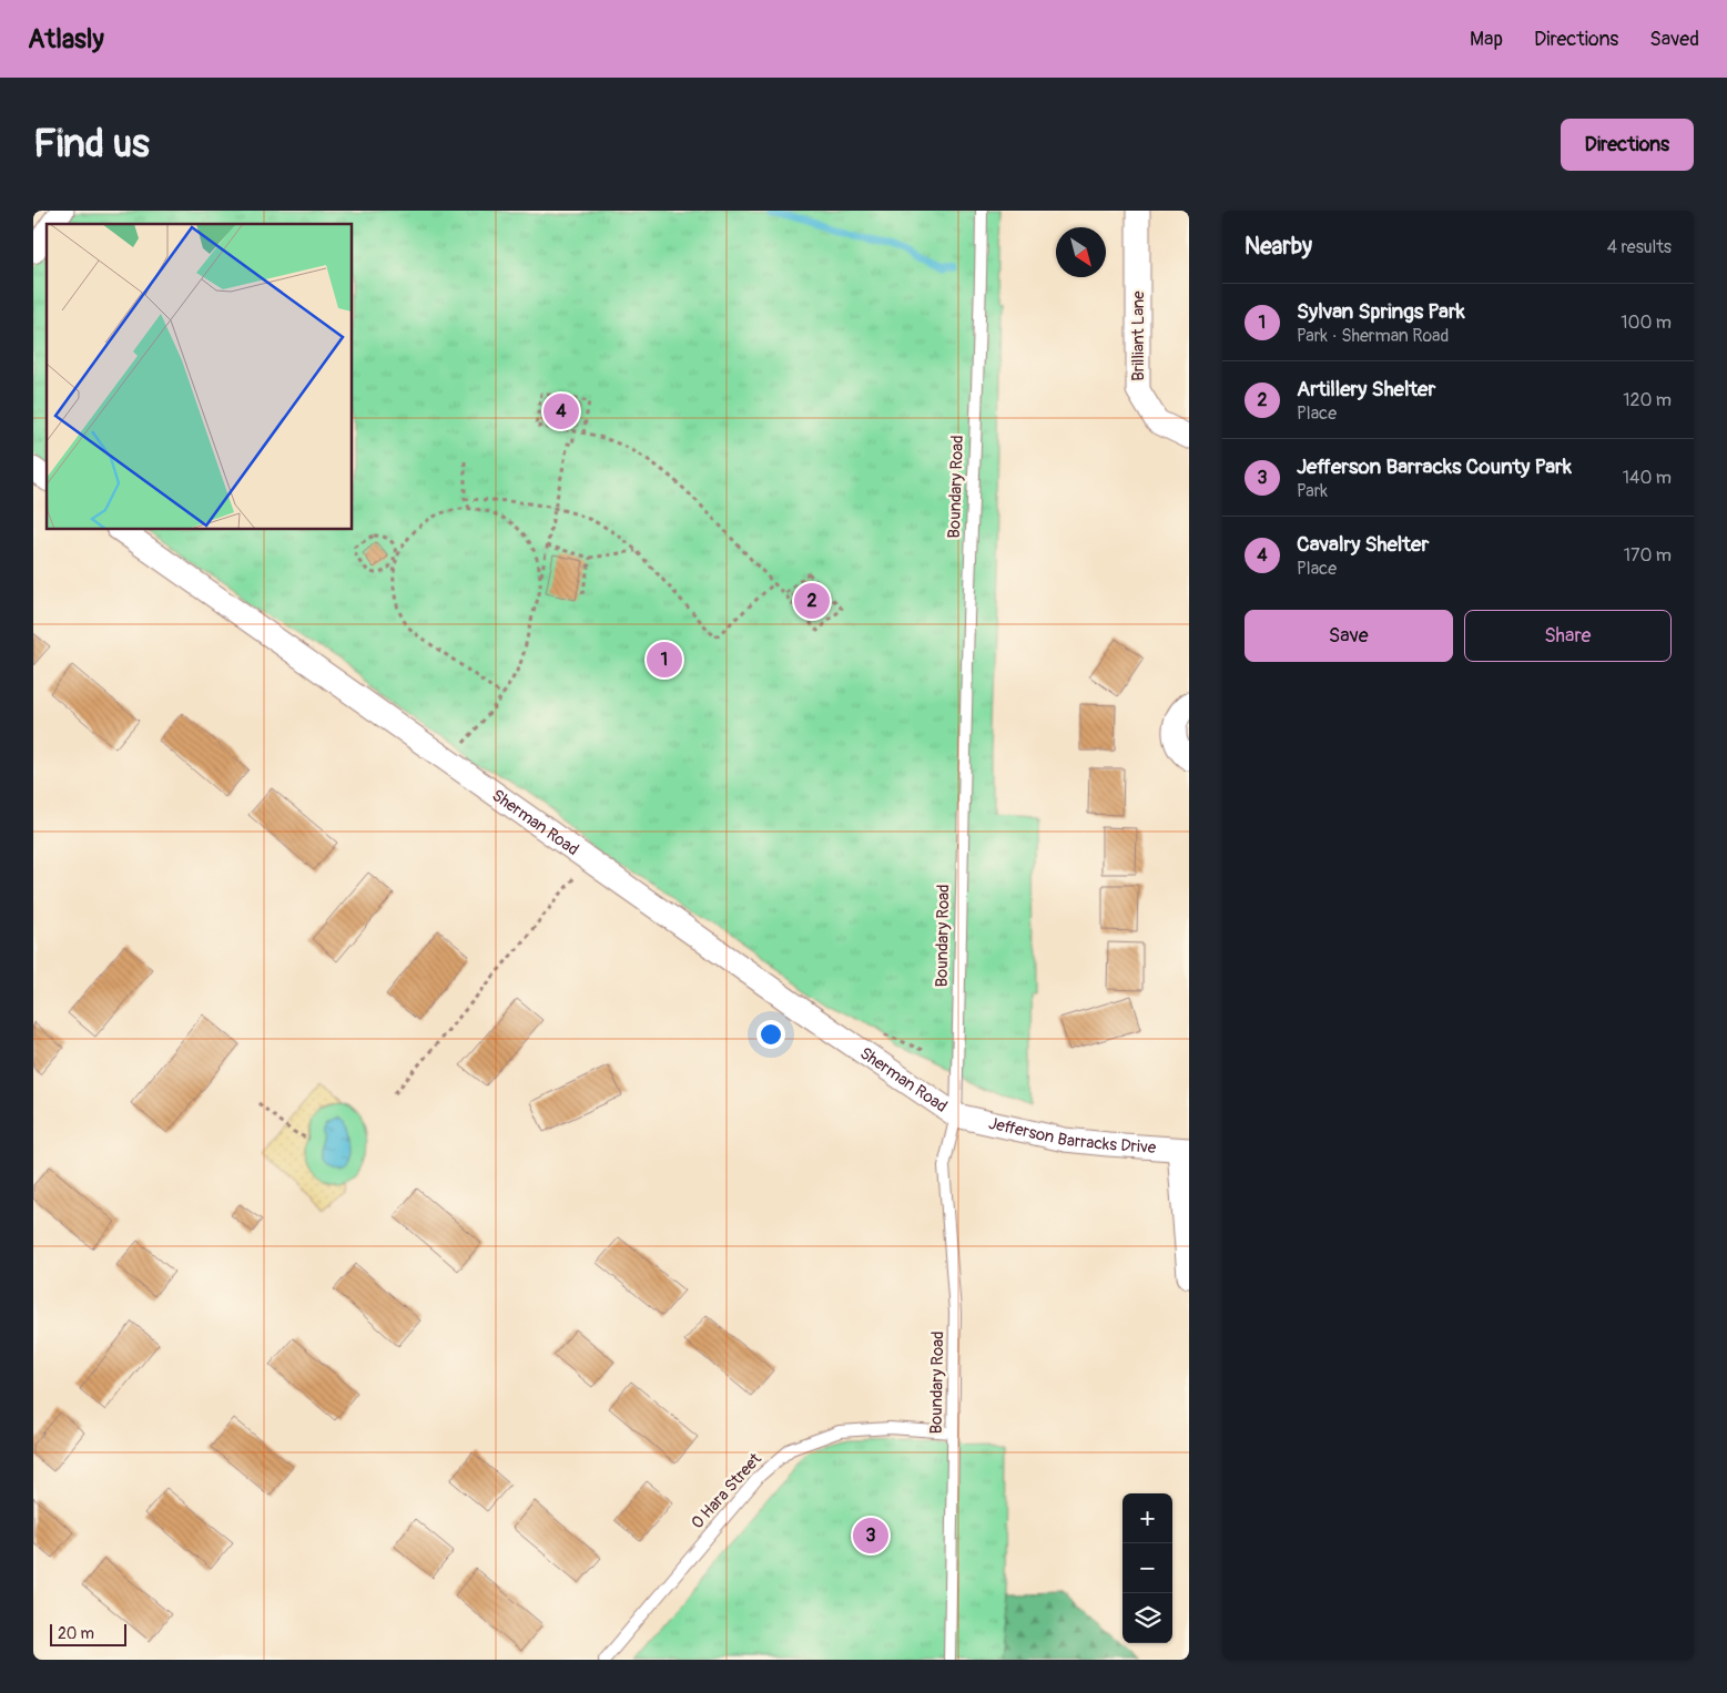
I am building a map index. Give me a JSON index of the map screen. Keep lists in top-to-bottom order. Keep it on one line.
{"streets":{"street":["Brilliant Lane","Sherman Road","Jefferson Barracks Drive"],"lane":["Boundary Road","O Hara Street"]},"crossings":[["Boundary Road","Sherman Road"],["Boundary Road","Jefferson Barracks Drive"],["Boundary Road","O Hara Street"],["Sherman Road","Jefferson Barracks Drive"]],"scale_bar":"20 m","north":"bottom right","page":{"header":"Atlasly","nav":["Map","Directions","Saved"],"buttons":["Directions",["Save","Share"]],"title":"Find us","heading":["Nearby","4 results"],"list":[{"mark":"1","name":"Sylvan Springs Park","note":"Park · Sherman Road","value":"100 m"},{"mark":"2","name":"Artillery Shelter","note":"Place","value":"120 m"},{"mark":"3","name":"Jefferson Barracks County Park","note":"Park","value":"140 m"},{"mark":"4","name":"Cavalry Shelter","note":"Place","value":"170 m"}],"pins":["4","2","1","3"],"map_buttons":["+","−"],"scale":"20 m"}}
